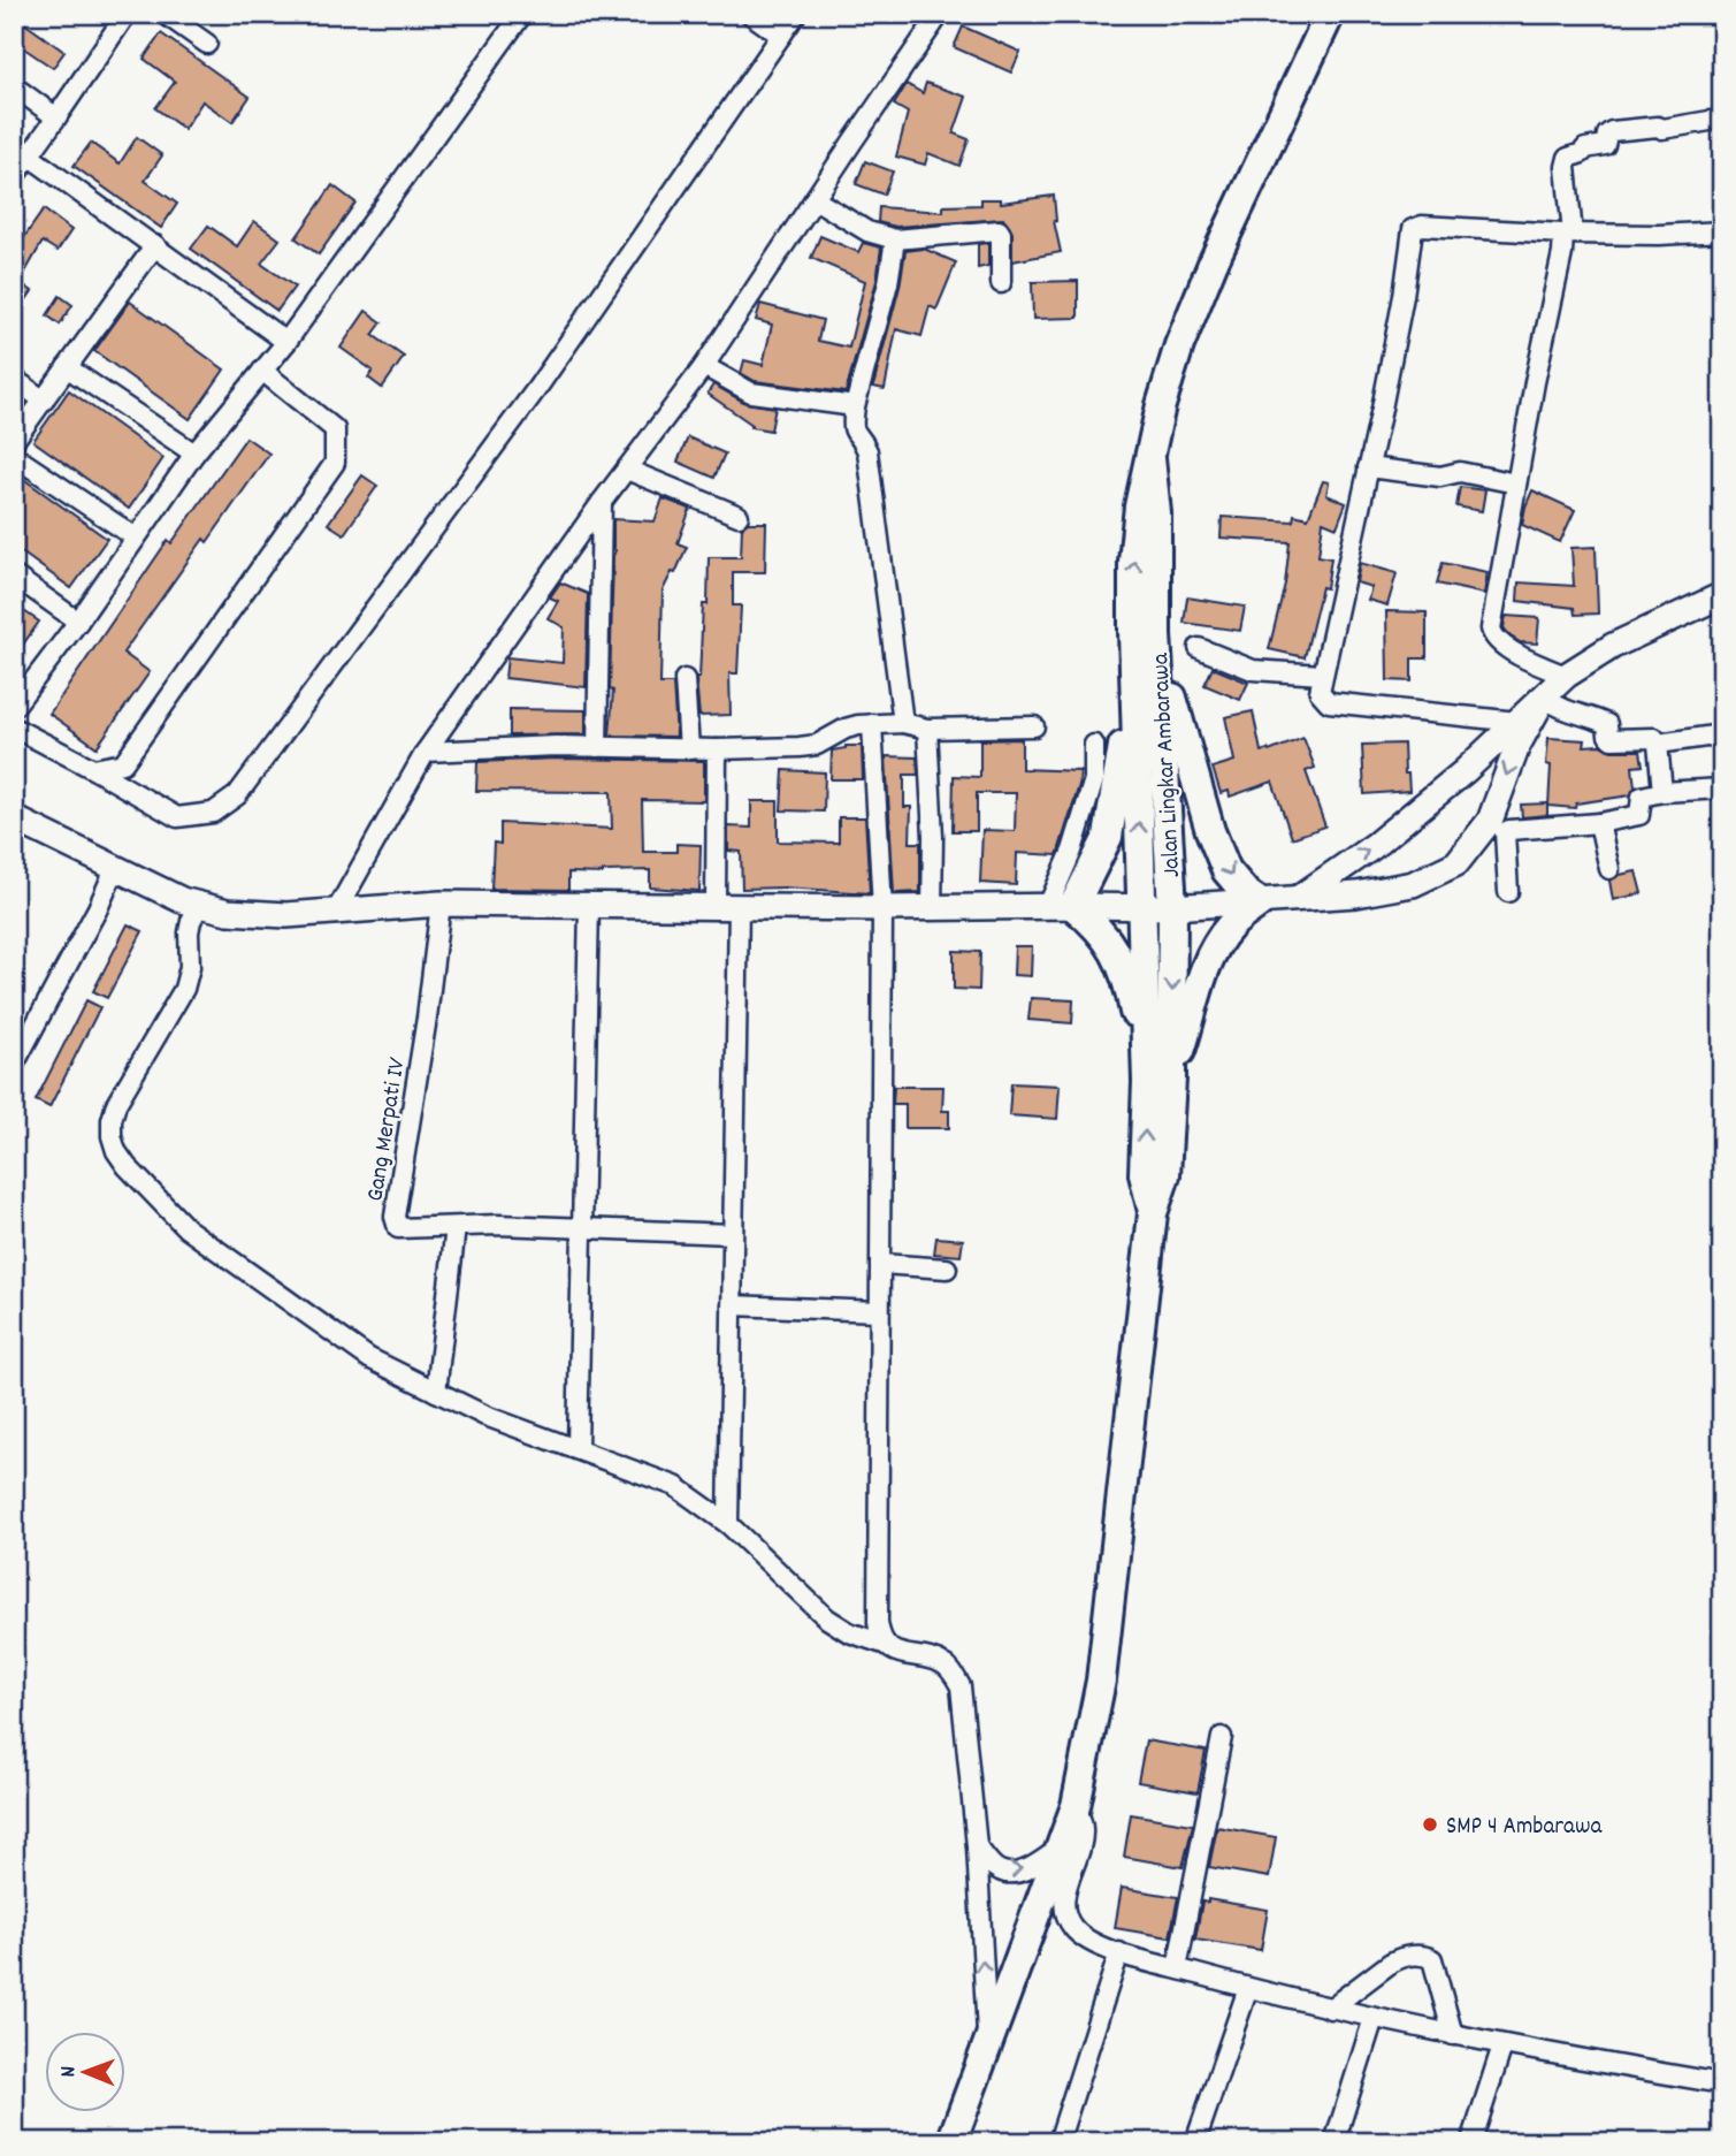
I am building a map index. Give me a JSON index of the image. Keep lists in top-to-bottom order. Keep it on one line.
{"streets":{"highway":["Jalan Lingkar Ambarawa"],"street":["Gang Merpati IV"]},"places":["SMP 4 Ambarawa"],"north":"left"}
